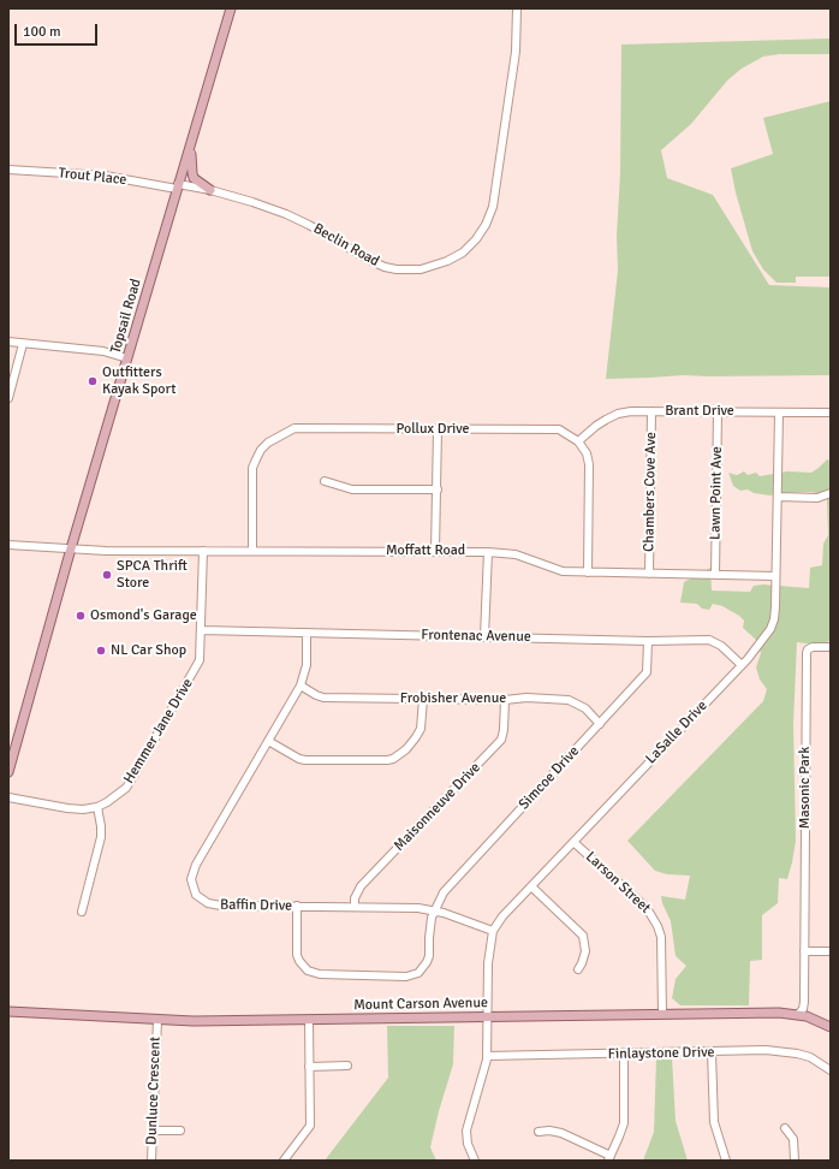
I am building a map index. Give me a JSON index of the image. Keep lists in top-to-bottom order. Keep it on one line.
{"streets":{"main road":["Topsail Road","Mount Carson Avenue"],"street":["Trout Place","Beclin Road","Brant Drive","Pollux Drive","Chambers Cove Ave","Lawn Point Ave","Moffatt Road","Frontenac Avenue","Frobisher Avenue","Hemmer Jane Drive","LaSalle Drive","Simcoe Drive","Masonic Park","Maisonneuve Drive","Larson Street","Baffin Drive","Finlaystone Drive","Dunluce Crescent"]},"crossings":[["Trout Place","Beclin Road"],["Trout Place","Topsail Road"],["Beclin Road","Topsail Road"],["Topsail Road","Moffatt Road"],["Brant Drive","Pollux Drive"],["Brant Drive","Chambers Cove Ave"],["Brant Drive","Lawn Point Ave"],["Brant Drive","LaSalle Drive"],["Pollux Drive","Moffatt Road"],["Chambers Cove Ave","Moffatt Road"],["Lawn Point Ave","Moffatt Road"],["Moffatt Road","Hemmer Jane Drive"],["Moffatt Road","LaSalle Drive"],["Frontenac Avenue","Hemmer Jane Drive"],["Frontenac Avenue","LaSalle Drive"],["Frontenac Avenue","Simcoe Drive"],["Frontenac Avenue","Baffin Drive"],["Frobisher Avenue","Simcoe Drive"],["Frobisher Avenue","Maisonneuve Drive"],["Frobisher Avenue","Baffin Drive"],["LaSalle Drive","Larson Street"],["LaSalle Drive","Baffin Drive"],["LaSalle Drive","Mount Carson Avenue"],["LaSalle Drive","Finlaystone Drive"],["Simcoe Drive","Baffin Drive"],["Masonic Park","Mount Carson Avenue"],["Maisonneuve Drive","Baffin Drive"],["Larson Street","Mount Carson Avenue"],["Mount Carson Avenue","Dunluce Crescent"]],"places":["Outfitters Kayak Sport","SPCA Thrift Store","Osmond's Garage","NL Car Shop"],"scale_bar":"100 m"}
